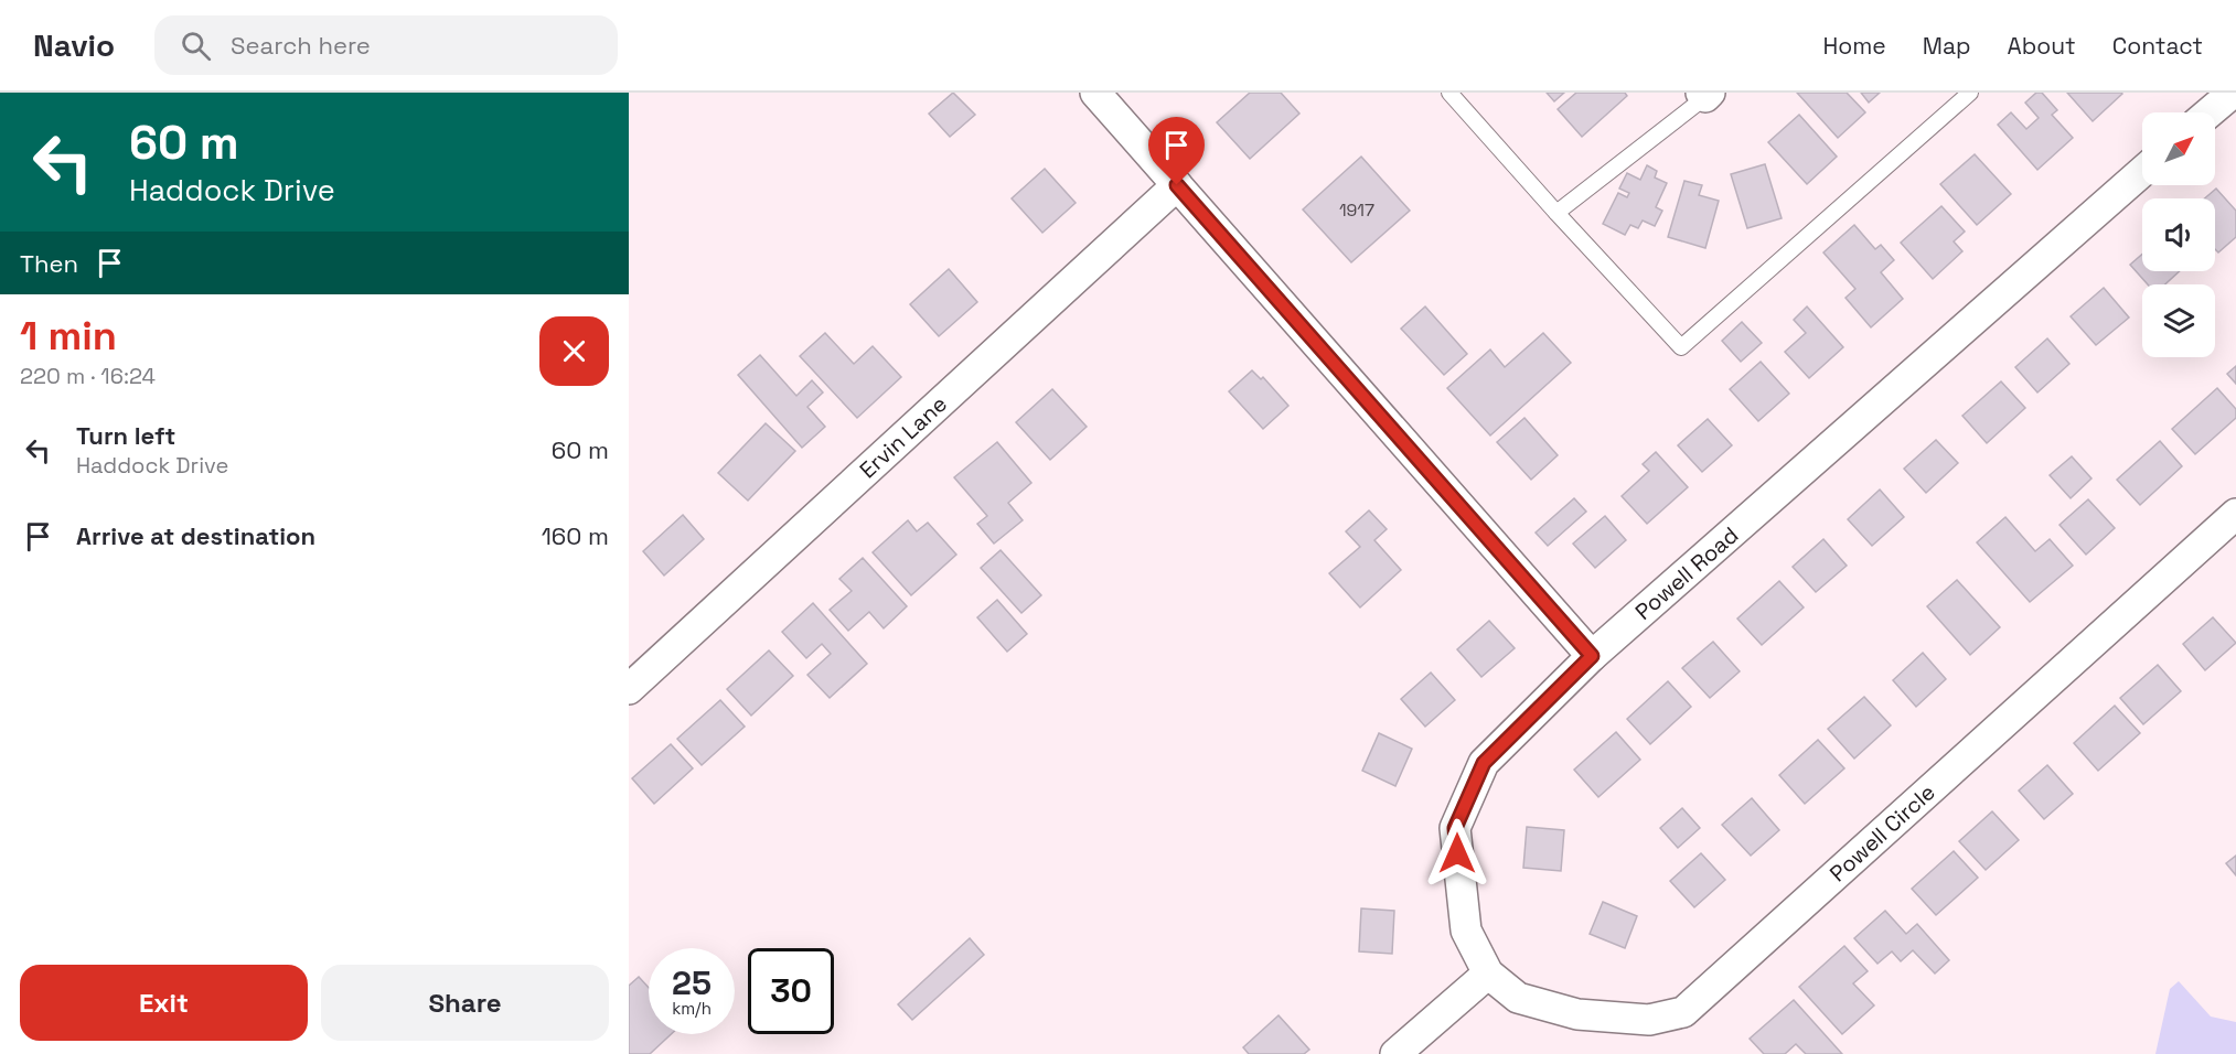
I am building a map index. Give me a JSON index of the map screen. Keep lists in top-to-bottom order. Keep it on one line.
{"streets":{"street":["Ervin Lane","Powell Road","Powell Circle"]},"crossings":[["Powell Road","Powell Circle"]],"house_numbers":["1917"],"north":"top right","page":{"header":"Navio","search":"Search here","nav":["Home","Map","About","Contact"],"turn":["60 m","Haddock Drive"],"then":"Then","heading":["1 min","220 m · 16:24"],"list":[{"name":"Turn left","note":"Haddock Drive","value":"60 m"},{"name":"Arrive at destination","value":"160 m"}],"speed":"25 km/h","limit":"30","buttons":["Exit","Share"]}}
